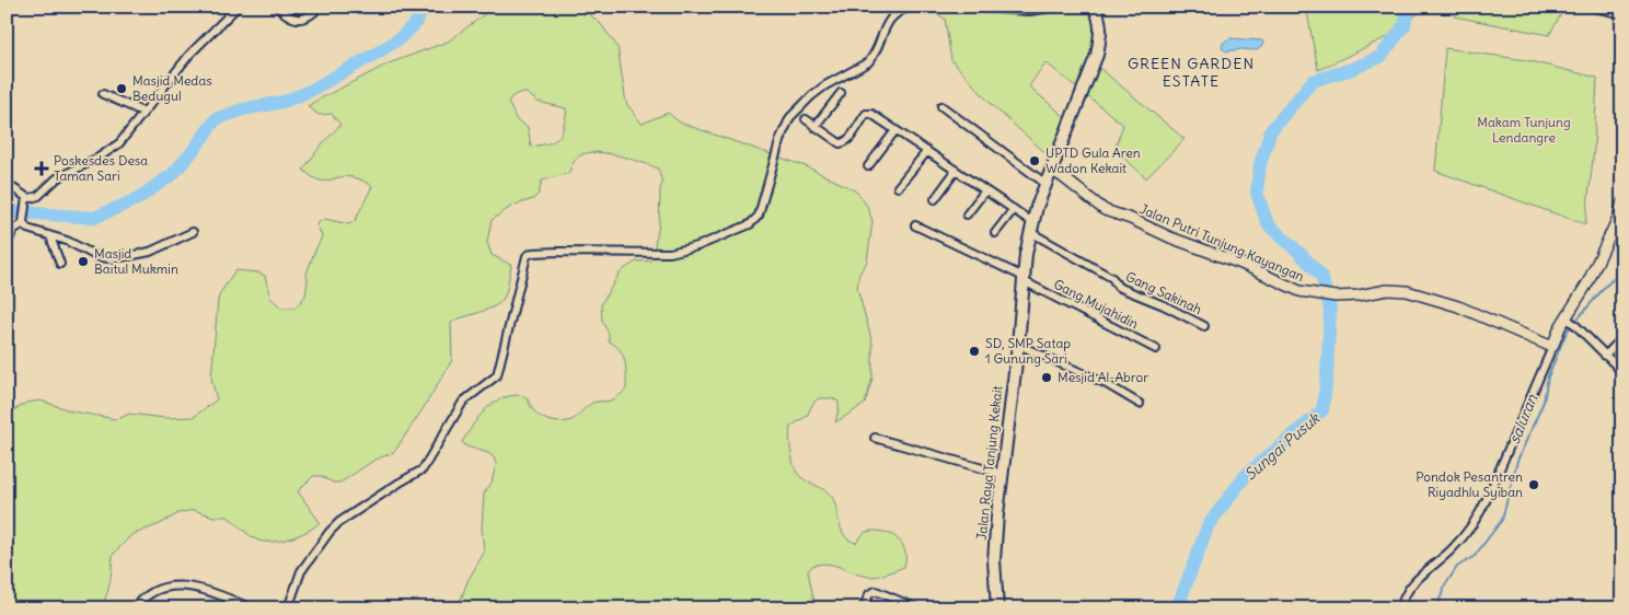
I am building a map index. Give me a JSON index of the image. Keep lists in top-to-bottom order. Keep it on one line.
{"streets":{"main road":["Jalan Raya Tanjung Kekait"],"street":["Jalan Putri Tunjung Kayangan","Gang Sakinah","Gang Mujahidin"]},"crossings":[["Jalan Putri Tunjung Kayangan","Jalan Raya Tanjung Kekait"],["Gang Sakinah","Jalan Raya Tanjung Kekait"],["Gang Mujahidin","Jalan Raya Tanjung Kekait"]],"districts":["GREEN GARDEN ESTATE"],"water":["saluran","Sungai Pusuk"],"parks":["Makam Tunjung Lendangre"],"places":{"other":["Masjid Medas Bedugul","UPTD Gula Aren Wadon Kekait","Masjid Baitul Mukmin","SD, SMP Satap 1 Gunung Sari","Mesjid Al-Abror","Pondok Pesantren Riyadhlu Syiban"],"health":["Poskesdes Desa Taman Sari"]}}
